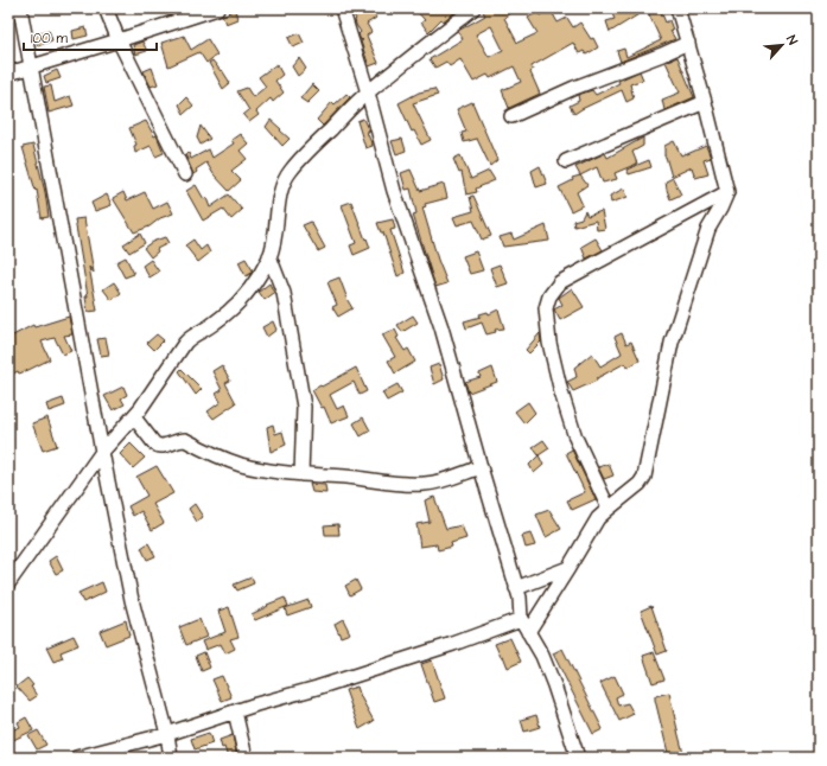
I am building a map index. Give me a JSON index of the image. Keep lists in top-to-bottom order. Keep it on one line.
{"scale_bar":"100 m","north":"top right"}
